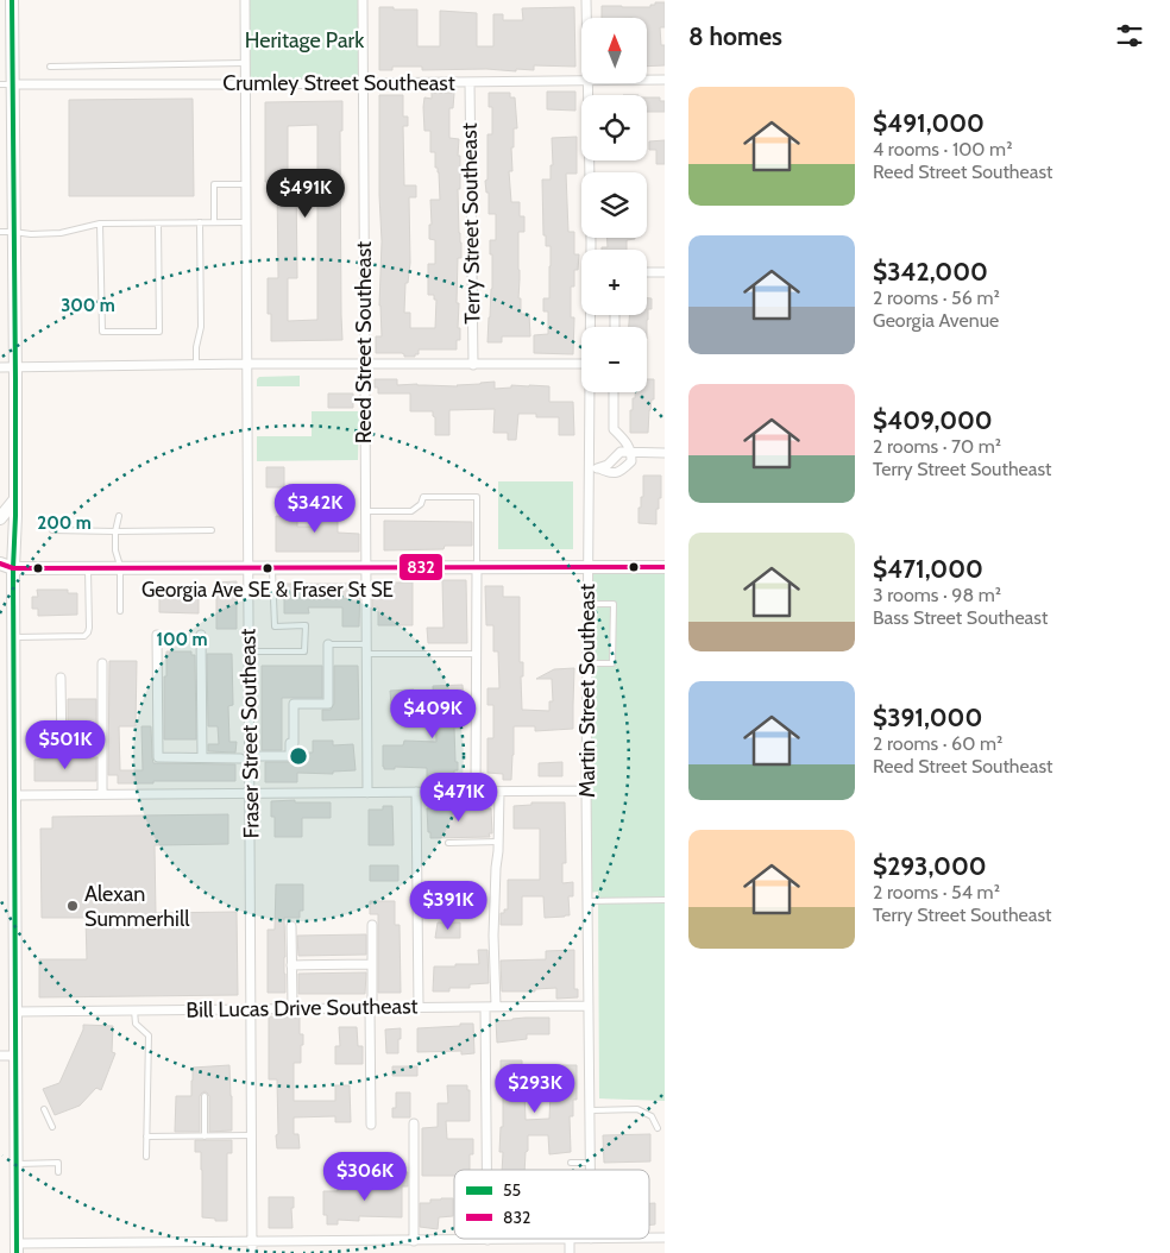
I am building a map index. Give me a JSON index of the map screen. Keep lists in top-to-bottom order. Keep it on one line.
{"streets":{"street":["Crumley Street Southeast","Terry Street Southeast","Reed Street Southeast","Martin Street Southeast","Fraser Street Southeast","Bill Lucas Drive Southeast"]},"crossings":[["Crumley Street Southeast","Terry Street Southeast"],["Crumley Street Southeast","Reed Street Southeast"],["Crumley Street Southeast","Fraser Street Southeast"],["Martin Street Southeast","Bill Lucas Drive Southeast"],["Fraser Street Southeast","Bill Lucas Drive Southeast"]],"parks":["Heritage Park"],"places":["Georgia Ave SE & Fraser St SE","Alexan Summerhill"],"lines":["transit line 55","transit line 832"],"legend":["55","832"],"north":"top","page":{"heading":"8 homes","map_buttons":["+","−"],"list":[{"name":"$491,000","note":"4 rooms · 100 m² · Reed Street Southeast"},{"name":"$342,000","note":"2 rooms · 56 m² · Georgia Avenue"},{"name":"$409,000","note":"2 rooms · 70 m² · Terry Street Southeast"},{"name":"$471,000","note":"3 rooms · 98 m² · Bass Street Southeast"},{"name":"$391,000","note":"2 rooms · 60 m² · Reed Street Southeast"},{"name":"$293,000","note":"2 rooms · 54 m² · Terry Street Southeast"}],"price":["$491K","$342K","$409K","$501K","$471K","$391K","$293K","$306K"]},"rings":["300 m","200 m","100 m"]}
